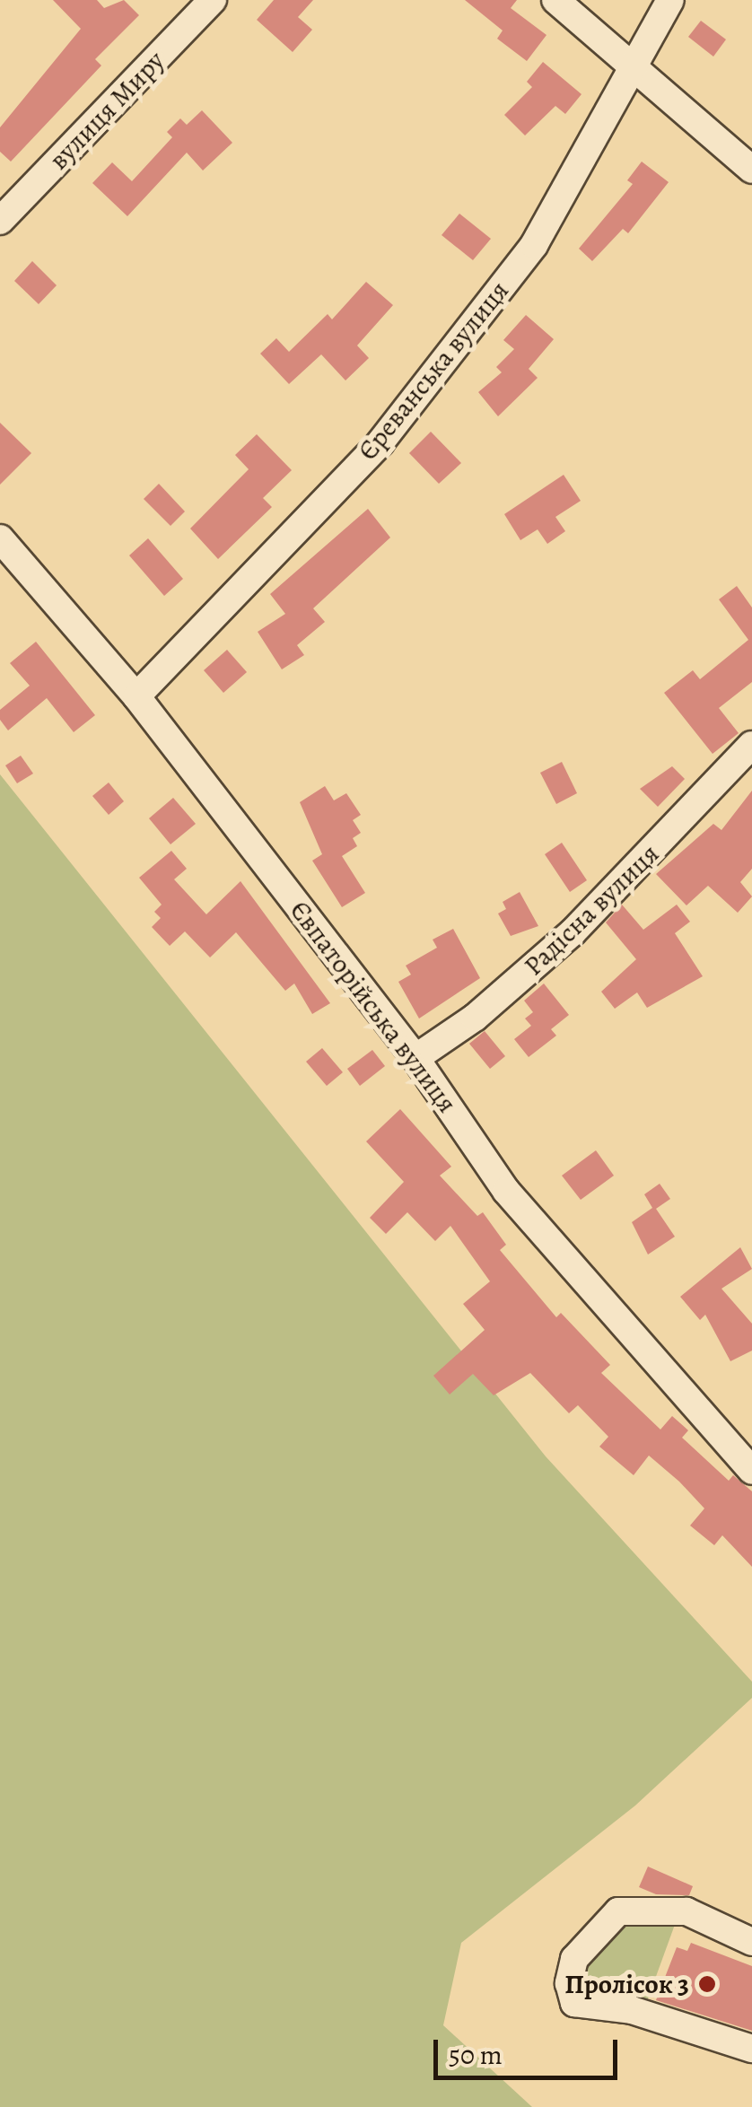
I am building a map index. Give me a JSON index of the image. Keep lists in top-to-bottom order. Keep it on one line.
{"streets":{"street":["вулиця Миру","Єреванська вулиця","Радісна вулиця","Євпаторійська вулиця"]},"crossings":[["Єреванська вулиця","Євпаторійська вулиця"],["Радісна вулиця","Євпаторійська вулиця"]],"places":["Пролісок 3"],"scale_bar":"50 m"}
